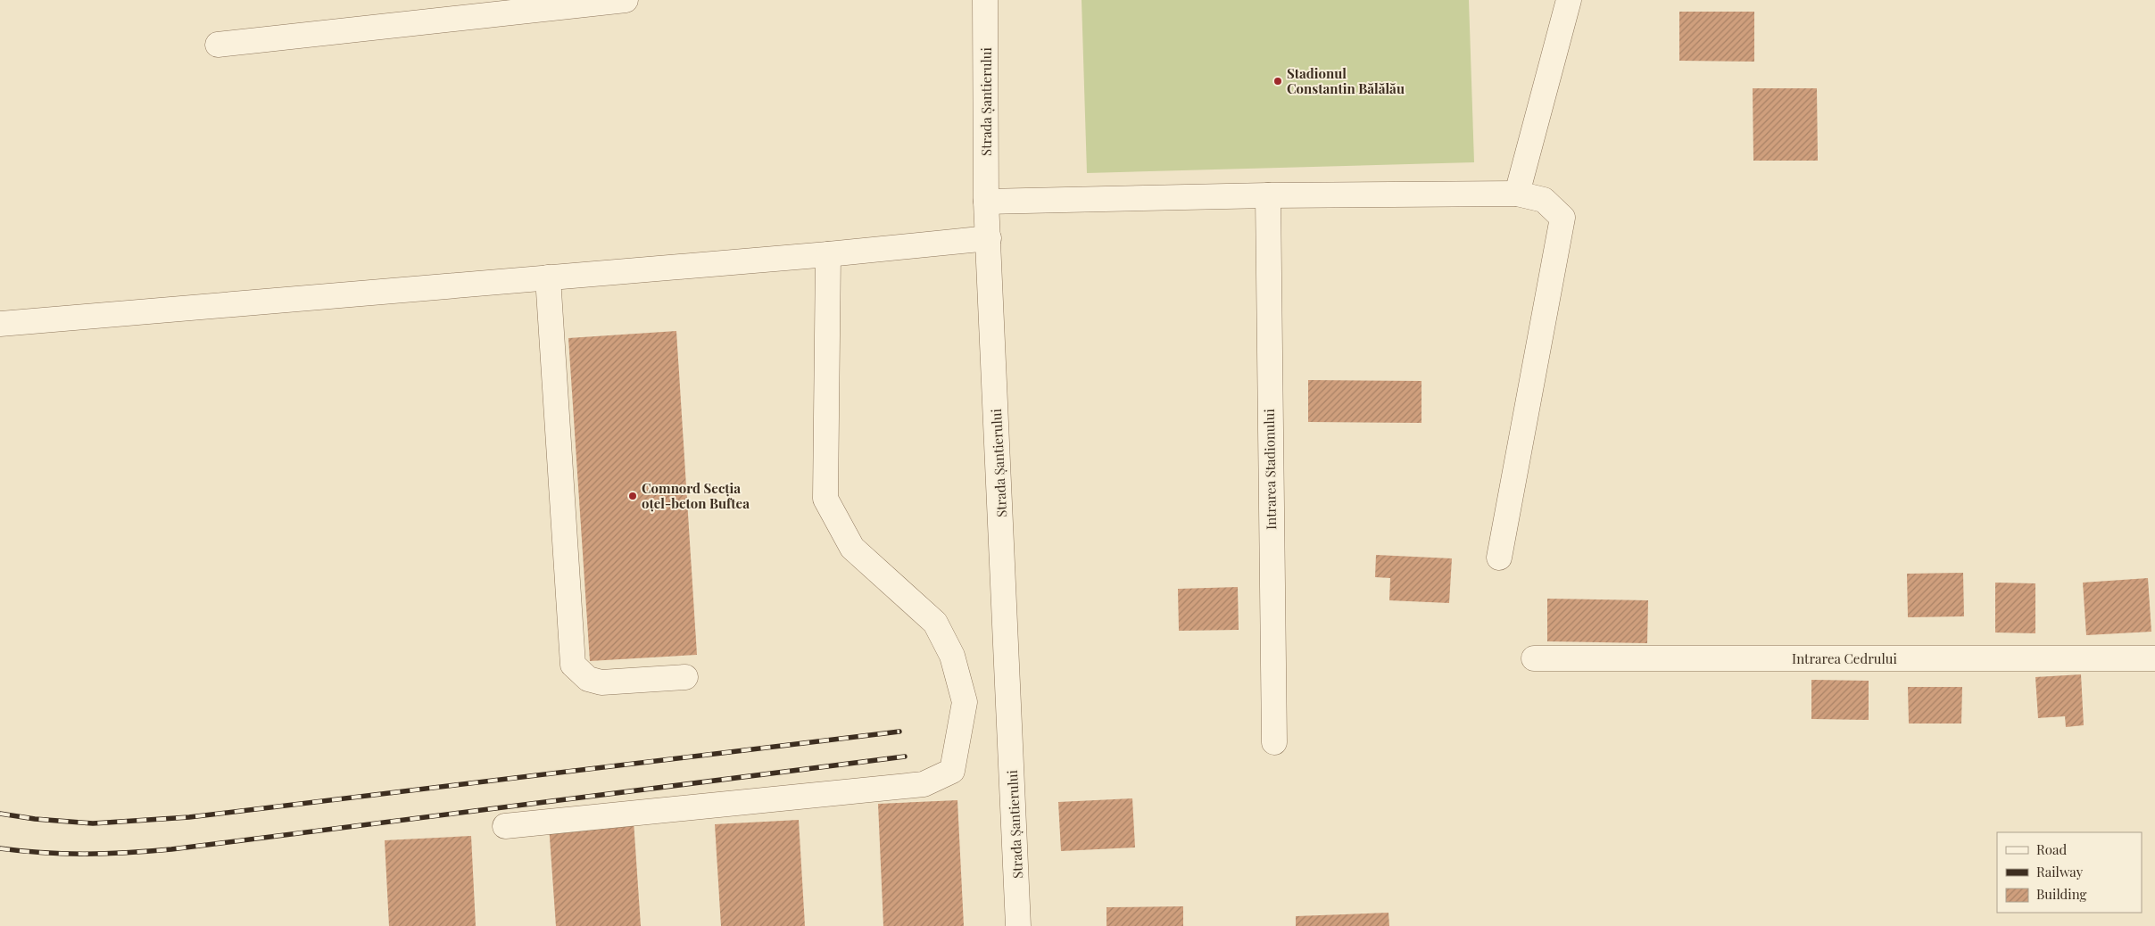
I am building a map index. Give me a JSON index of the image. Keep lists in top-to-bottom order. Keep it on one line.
{"streets":{"street":["Strada Șantierului","Intrarea Stadionului","Intrarea Cedrului"]},"places":["Stadionul Constantin Bălălău","Comnord Secția oțel-beton Buftea"],"legend":["Road","Railway","Building"]}
